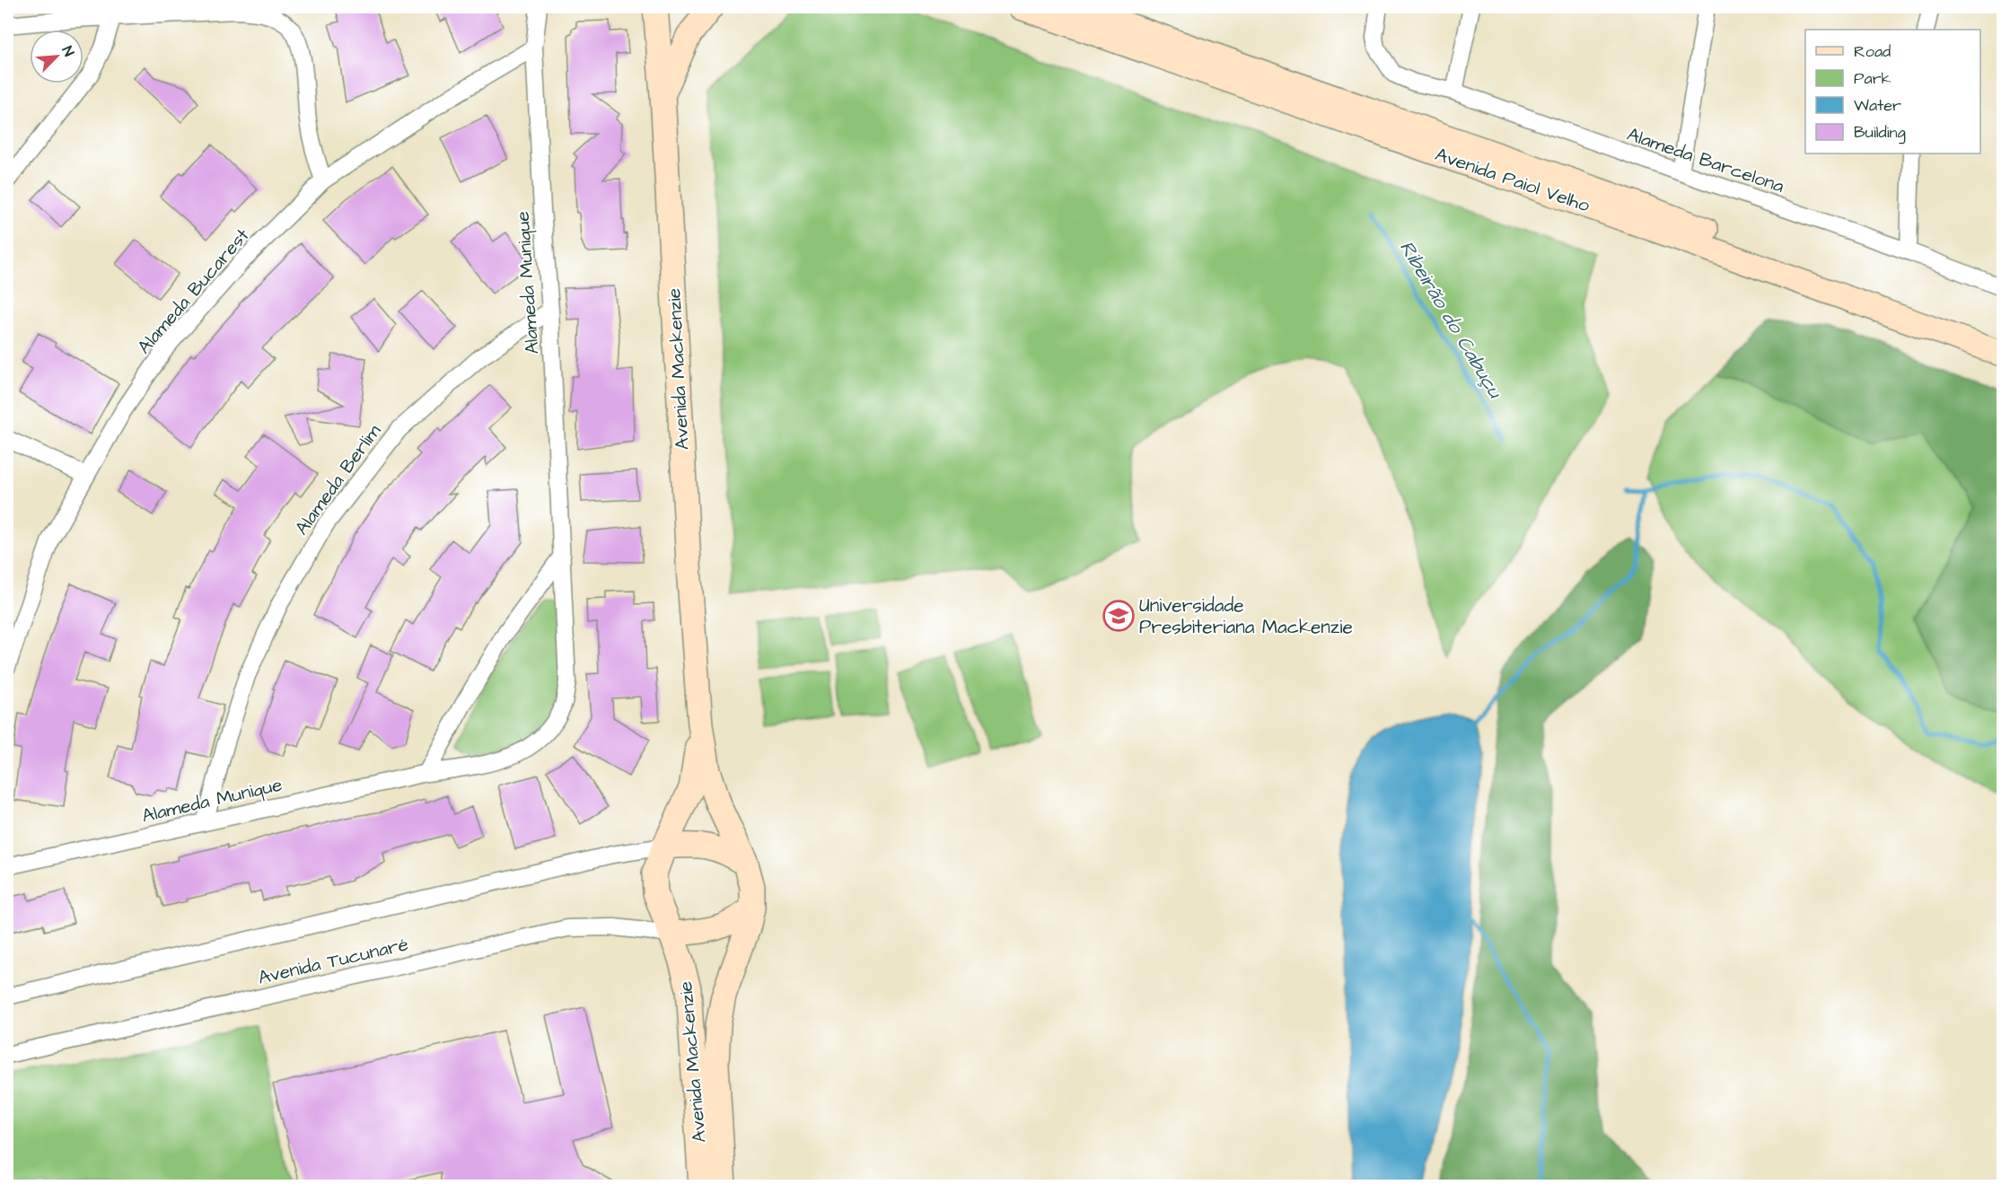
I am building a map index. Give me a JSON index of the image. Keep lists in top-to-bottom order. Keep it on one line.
{"streets":{"main road":["Avenida Paiol Velho","Avenida Mackenzie"],"street":["Alameda Barcelona","Alameda Munique","Alameda Bucarest","Alameda Berlim","Avenida Tucunaré"]},"crossings":[["Alameda Munique","Alameda Bucarest"],["Alameda Munique","Alameda Berlim"],["Avenida Mackenzie","Avenida Tucunaré"]],"water":["Ribeirão do Cabuçu"],"places":{"school or university":["Universidade Presbiteriana Mackenzie"]},"legend":["Road","Park","Water","Building"],"north":"top right"}
